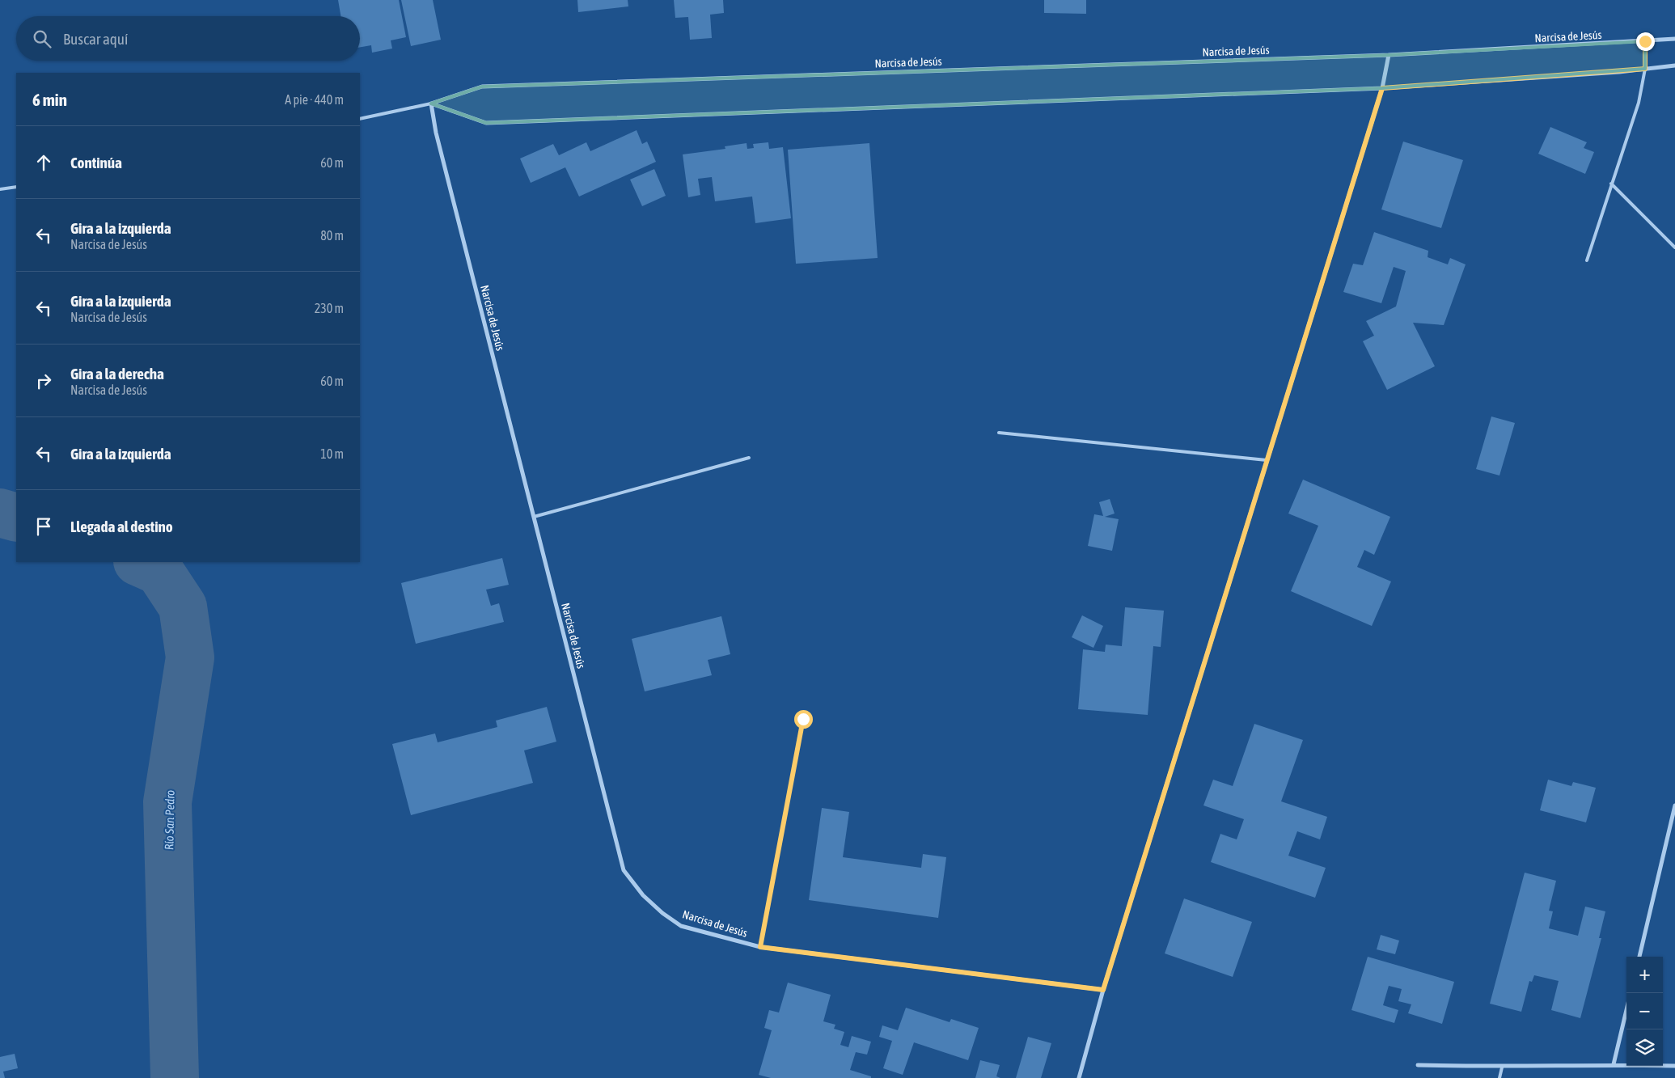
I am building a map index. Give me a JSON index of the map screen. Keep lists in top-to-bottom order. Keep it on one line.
{"streets":{"street":["Narcisa de Jesús"]},"water":["Río San Pedro"],"page":{"search":"Buscar aquí","heading":["6 min","A pie · 440 m"],"list":[["Continúa","60 m"],["Gira a la izquierda","Narcisa de Jesús","80 m"],["Gira a la izquierda","Narcisa de Jesús","230 m"],["Gira a la derecha","Narcisa de Jesús","60 m"],["Gira a la izquierda","10 m"],"Llegada al destino"],"map_buttons":["+","−"]}}
